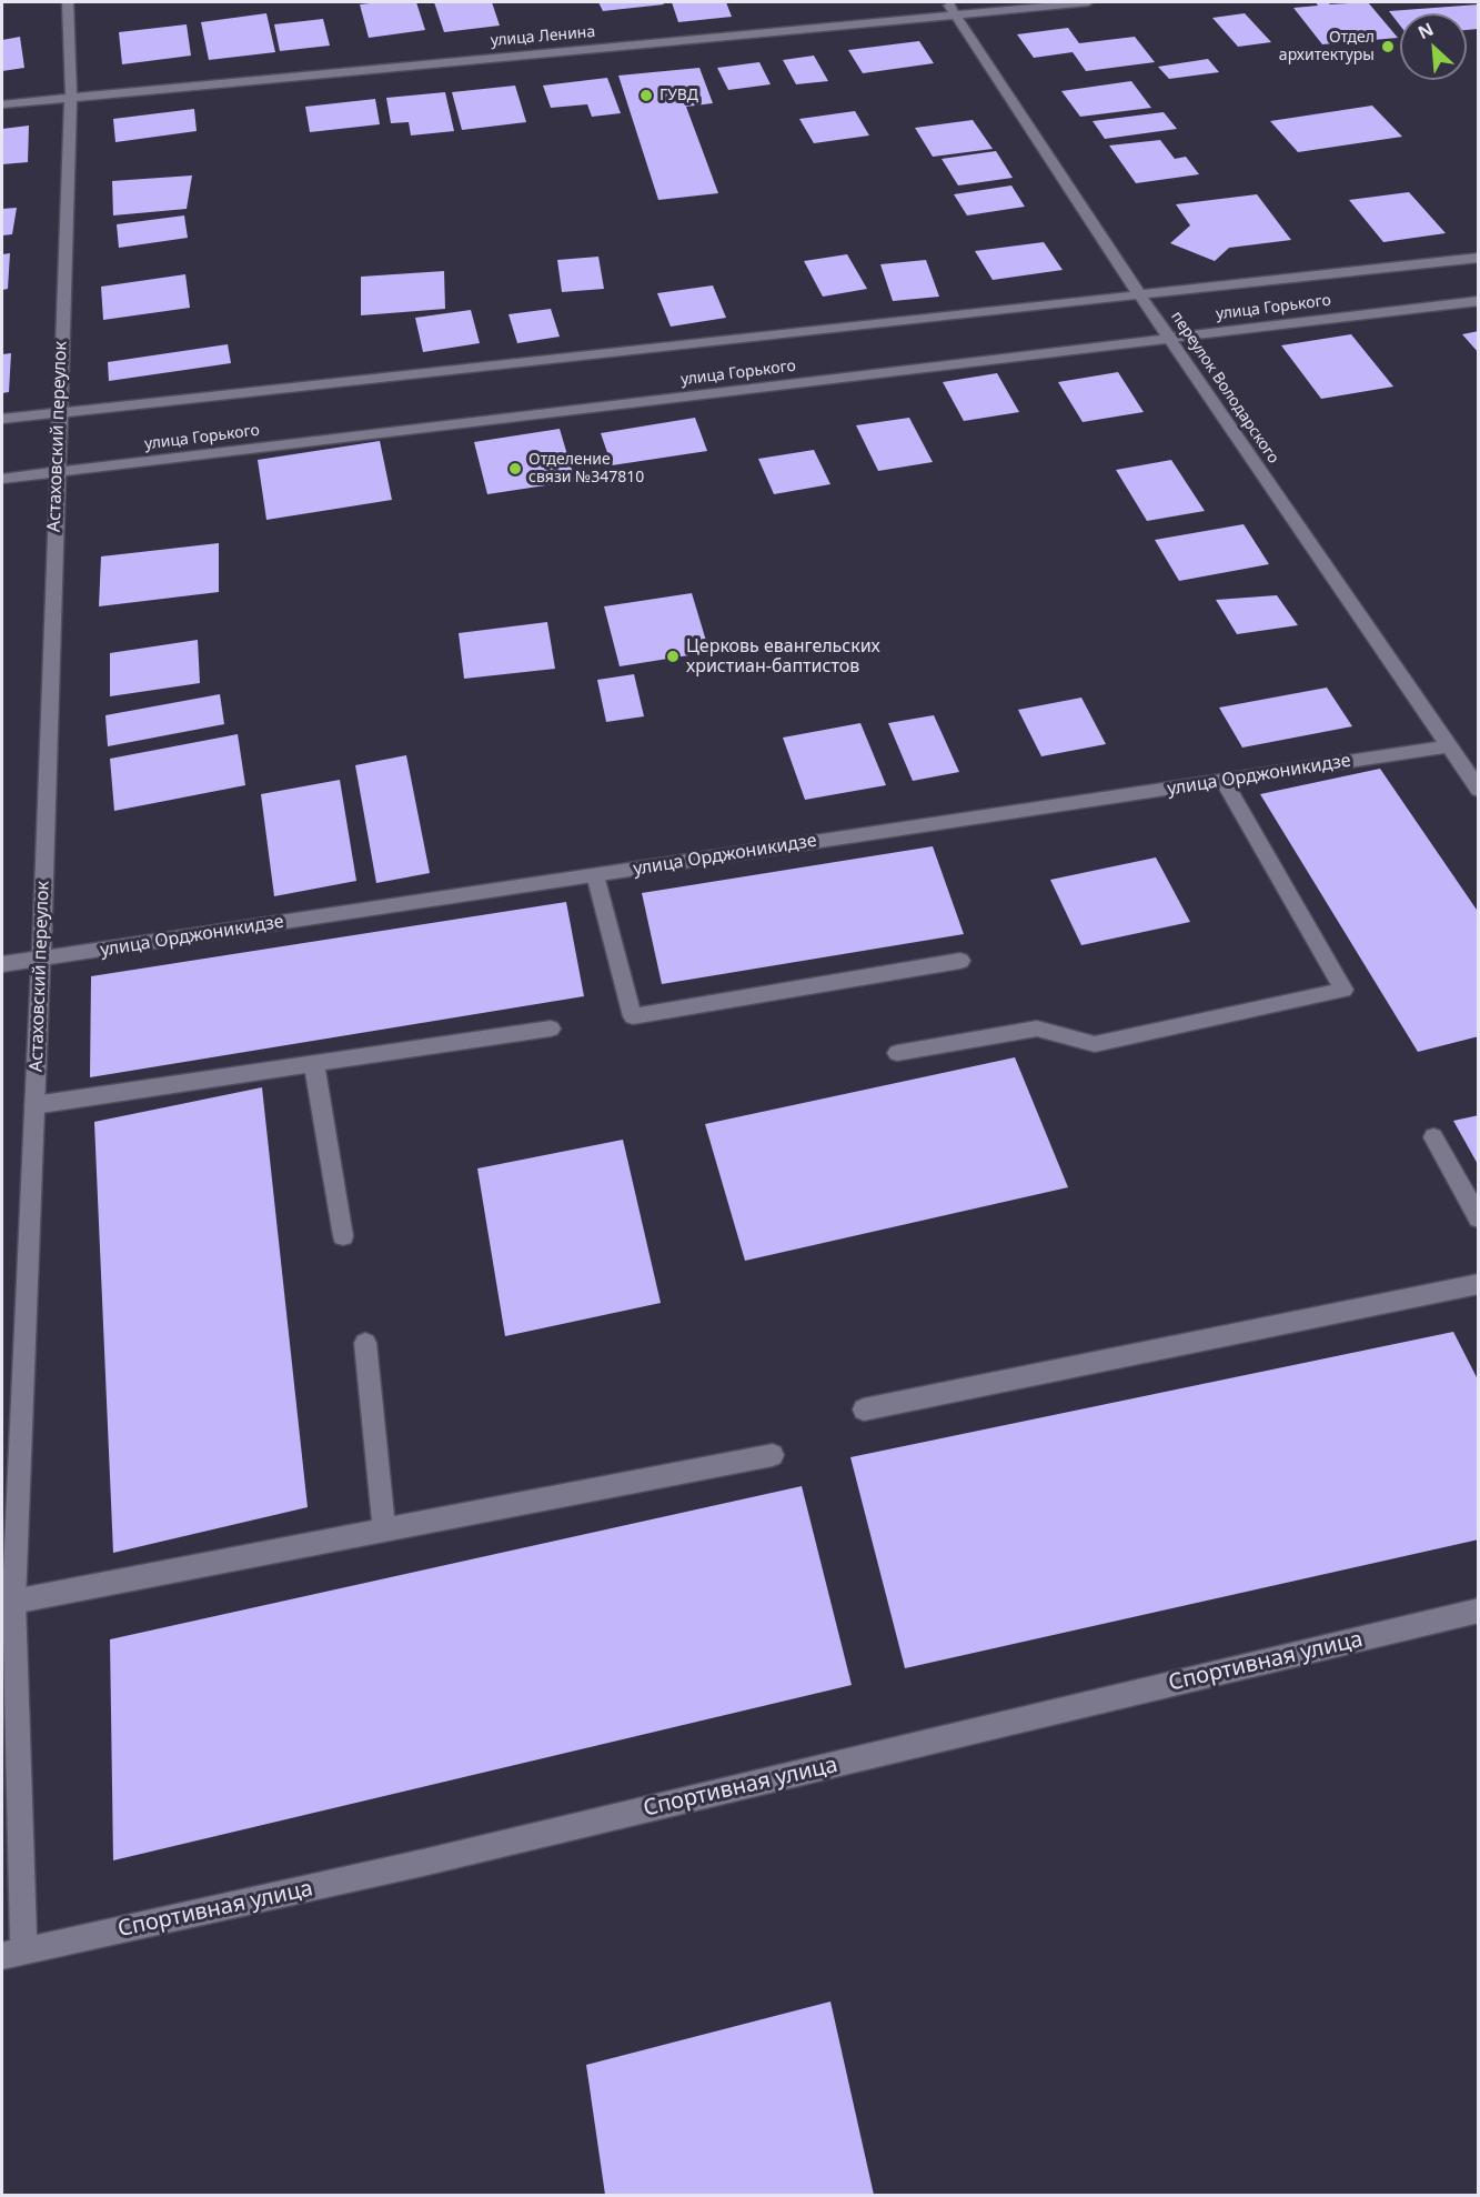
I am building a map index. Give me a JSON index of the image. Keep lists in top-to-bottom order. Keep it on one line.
{"streets":{"street":["улица Ленина","улица Горького","переулок Володарского","Астаховский переулок","улица Орджоникидзе","Спортивная улица"]},"crossings":[["улица Ленина","переулок Володарского"],["улица Ленина","Астаховский переулок"],["улица Горького","переулок Володарского"],["улица Горького","Астаховский переулок"],["переулок Володарского","улица Орджоникидзе"],["Астаховский переулок","улица Орджоникидзе"],["Астаховский переулок","Спортивная улица"]],"places":["Отдел архитектуры","ГУВД","Отделение связи №347810","Церковь евангельских христиан-баптистов"],"north":"top left"}
